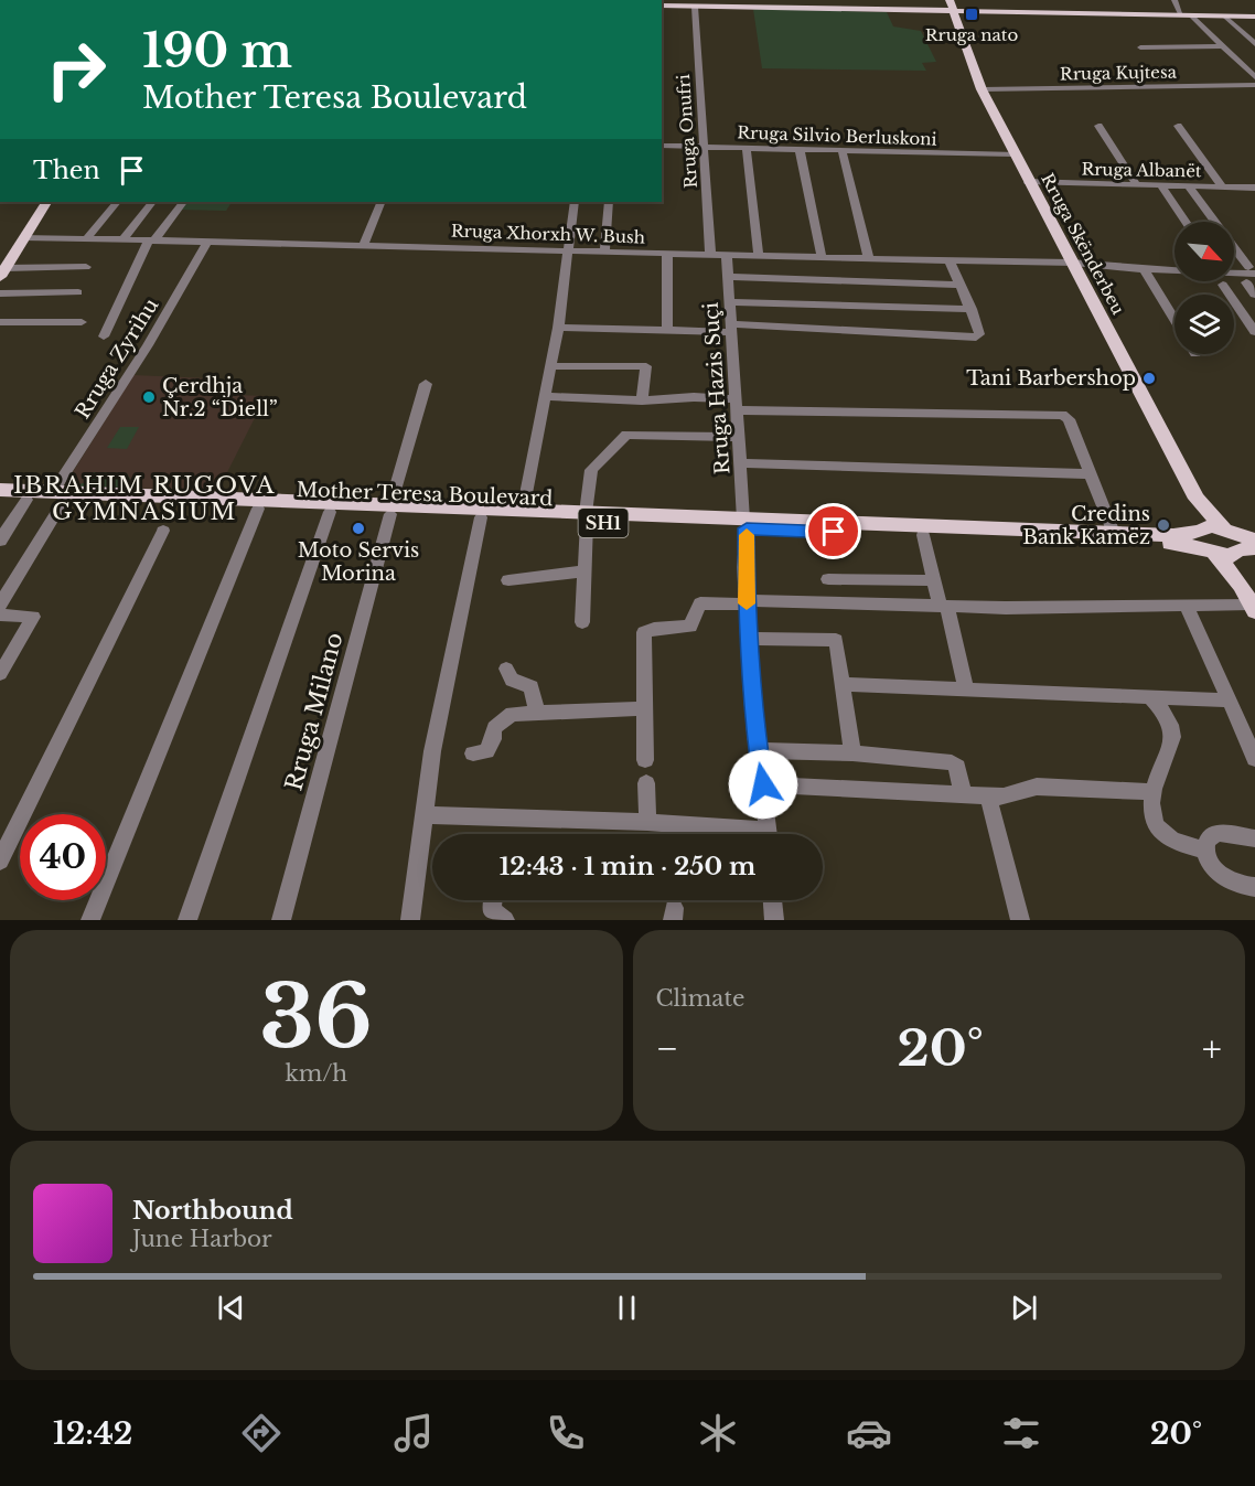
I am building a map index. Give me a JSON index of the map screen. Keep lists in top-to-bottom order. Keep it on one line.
{"streets":{"main road":["Rruga Skënderbeu","Mother Teresa Boulevard","SH1"],"street":["Rruga Kujtesa","Rruga Onufri","Rruga Silvio Berluskoni","Rruga Albanët","Rruga Xhorxh W. Bush","Rruga Zyrihu","Rruga Hazis Suçi","Rruga Milano"]},"crossings":[["Rruga Kujtesa","Rruga Skënderbeu"],["Rruga Onufri","Rruga Silvio Berluskoni"],["Rruga Onufri","Rruga Xhorxh W. Bush"],["Rruga Silvio Berluskoni","Rruga Skënderbeu"],["Rruga Albanët","Rruga Skënderbeu"],["Rruga Xhorxh W. Bush","Rruga Skënderbeu"],["Rruga Xhorxh W. Bush","Rruga Zyrihu"],["Rruga Xhorxh W. Bush","Rruga Hazis Suçi"],["Rruga Skënderbeu","Mother Teresa Boulevard"],["Rruga Zyrihu","Mother Teresa Boulevard"],["Rruga Hazis Suçi","Mother Teresa Boulevard"],["Mother Teresa Boulevard","Rruga Milano"]],"districts":["IBRAHIM RUGOVA GYMNASIUM"],"places":{"transit":["Rruga nato"],"other":["Tani Barbershop","Çerdhja Nr.2 “Diell”","Credins Bank Kamëz","Moto Servis Morina"]},"north":"bottom right","page":{"turn":["190 m","Mother Teresa Boulevard"],"then":"Then","limit":"40","trip":"12:43 · 1 min · 250 m","tile":[["36","km/h"],"Climate"],"heat":["−","20°","+"],"song":["Northbound","June Harbor"],"tabs":["12:42","20°"]}}
